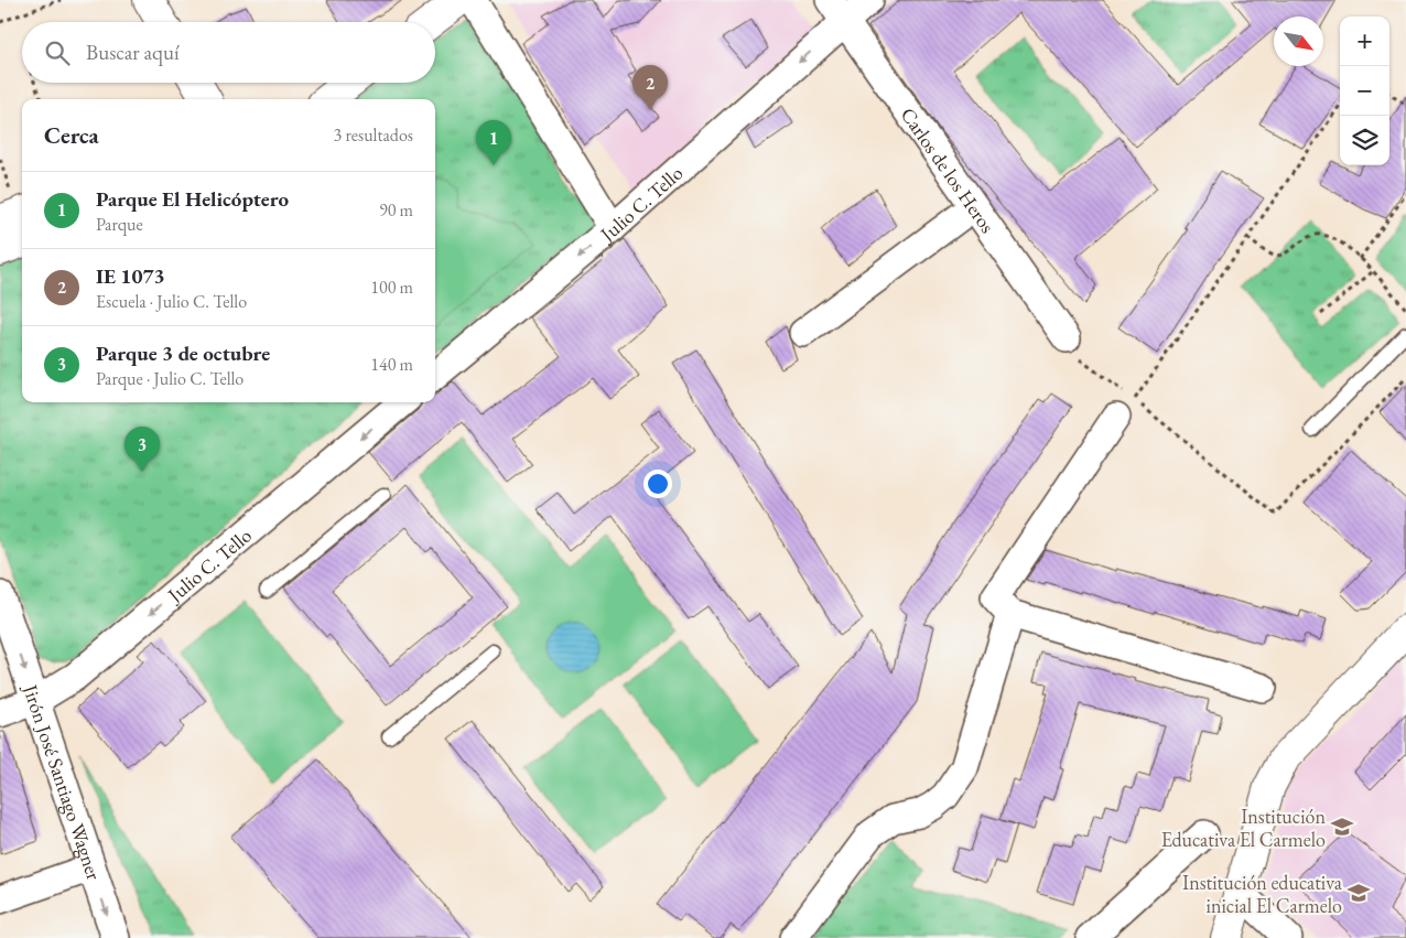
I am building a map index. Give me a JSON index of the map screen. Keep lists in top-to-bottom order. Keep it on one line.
{"streets":{"street":["Carlos de los Heros","Julio C. Tello","Jirón José Santiago Wagner"]},"crossings":[["Carlos de los Heros","Julio C. Tello"],["Julio C. Tello","Jirón José Santiago Wagner"]],"one_way":["Julio C. Tello","Jirón José Santiago Wagner"],"places":{"school or university":["Institución Educativa El Carmelo","Institución educativa inicial El Carmelo"]},"north":"bottom right","page":{"map_buttons":["+","−"],"search":"Buscar aquí","pins":["2","1","3"],"heading":["Cerca","3 resultados"],"list":[{"mark":"1","name":"Parque El Helicóptero","note":"Parque","value":"90 m"},{"mark":"2","name":"IE 1073","note":"Escuela · Julio C. Tello","value":"100 m"},{"mark":"3","name":"Parque 3 de octubre","note":"Parque · Julio C. Tello","value":"140 m"}]}}
